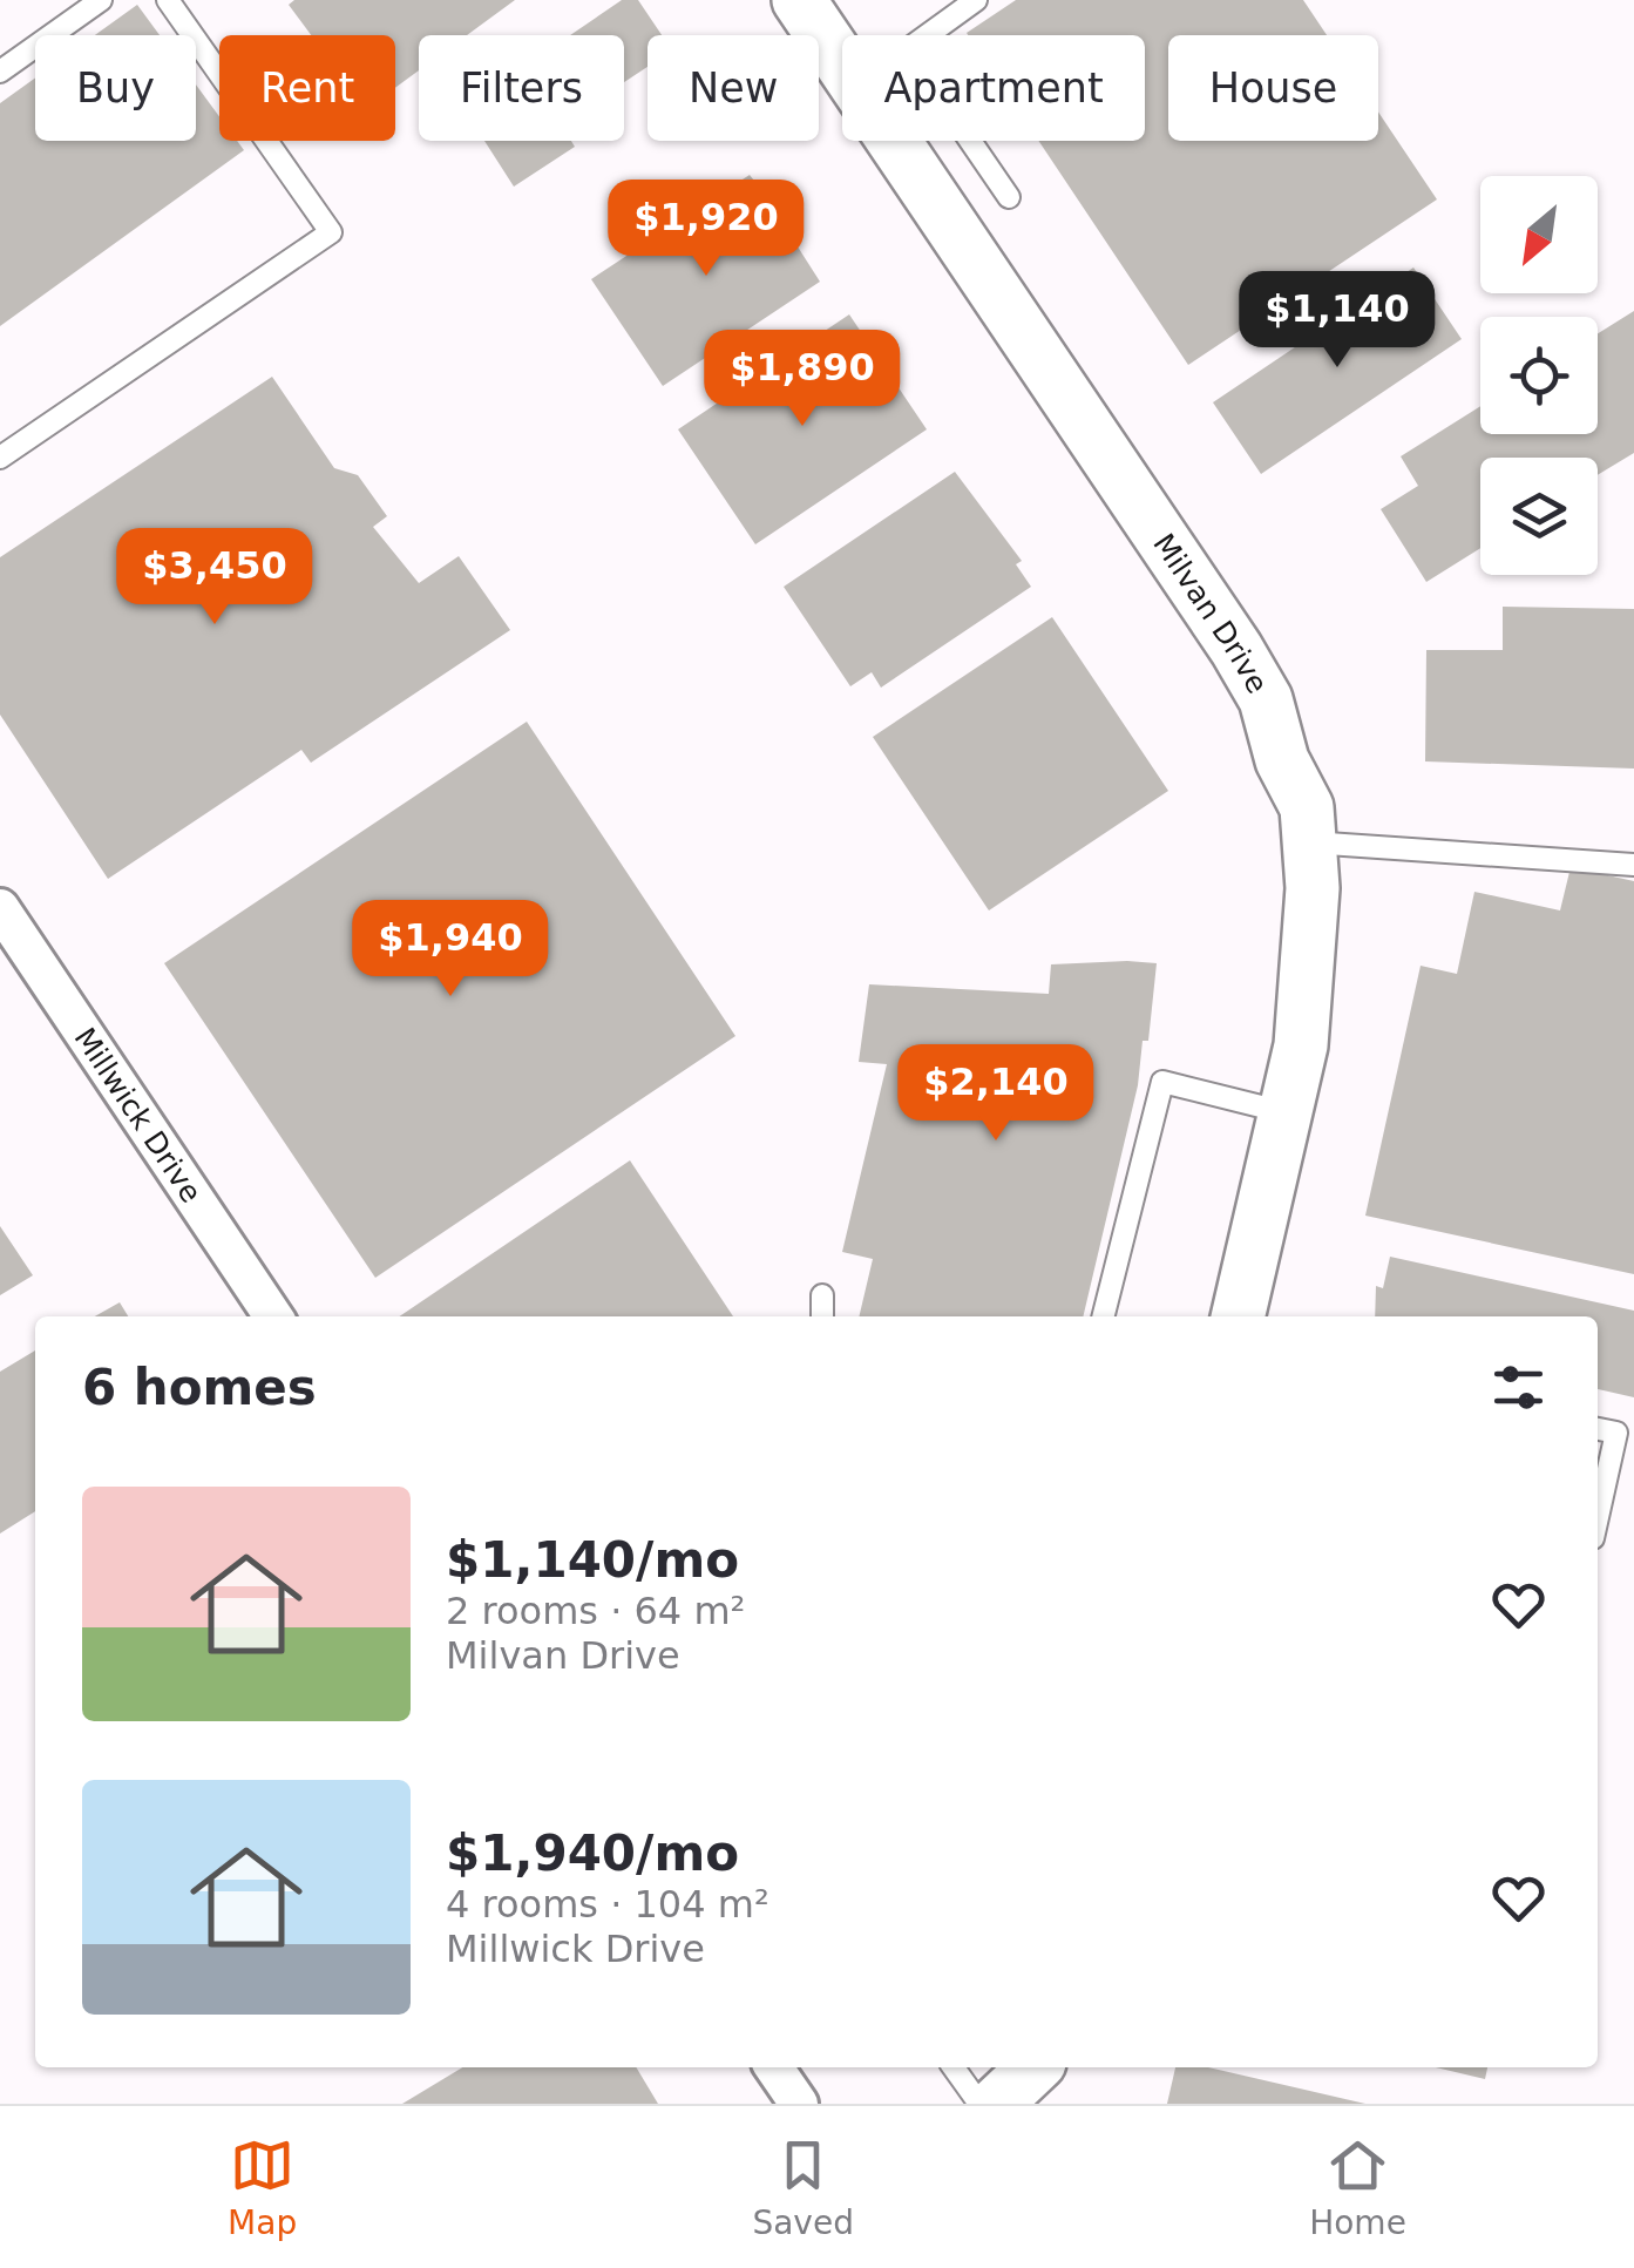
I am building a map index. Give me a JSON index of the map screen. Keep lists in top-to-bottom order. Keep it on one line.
{"streets":{"street":["Milvan Drive","Millwick Drive"]},"north":"bottom left","page":{"chip":["Buy","Rent","Filters","New","Apartment","House"],"price":["$1,920","$1,140","$1,890","$3,450","$1,940","$2,140"],"heading":"6 homes","list":[{"name":"$1,140/mo","note":"2 rooms · 64 m² · Milvan Drive"},{"name":"$1,940/mo","note":"4 rooms · 104 m² · Millwick Drive"}],"tabs":["Map","Saved","Home"]}}
